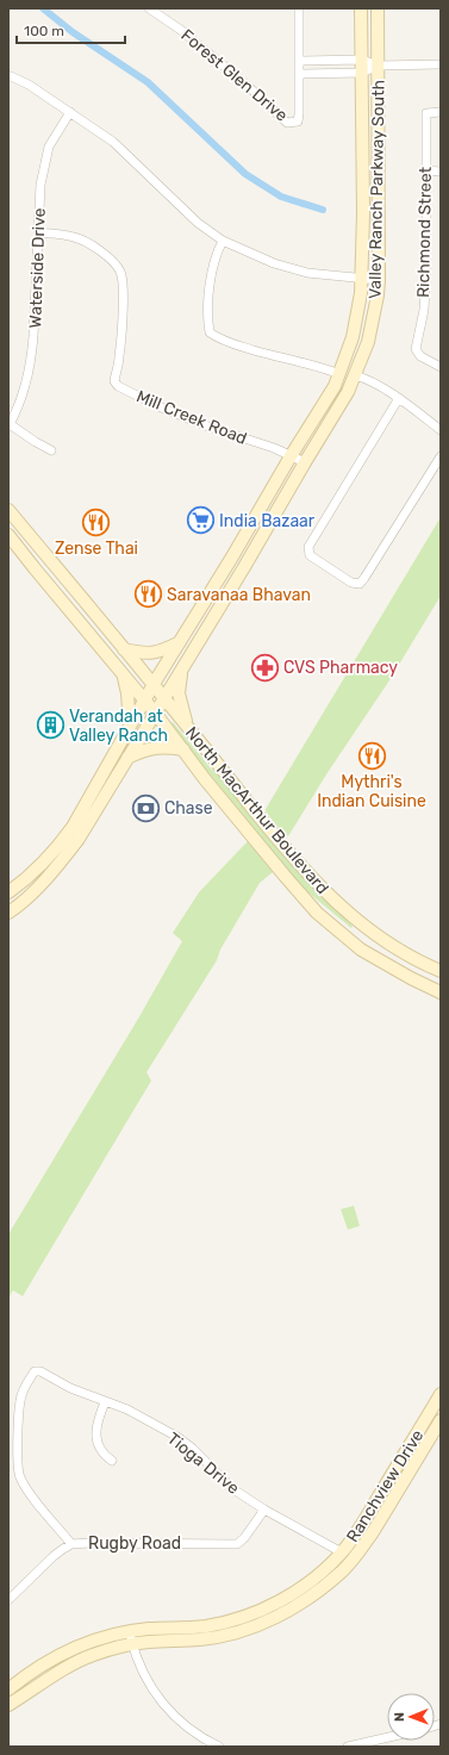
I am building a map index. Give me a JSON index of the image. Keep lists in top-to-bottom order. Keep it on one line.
{"streets":{"street":["Forest Glen Drive","Valley Ranch Parkway South","Richmond Street","Waterside Drive","Mill Creek Road","North MacArthur Boulevard","Tioga Drive","Ranchview Drive","Rugby Road"]},"crossings":[["Valley Ranch Parkway South","Mill Creek Road"],["Valley Ranch Parkway South","North MacArthur Boulevard"],["Waterside Drive","Mill Creek Road"],["Tioga Drive","Ranchview Drive"],["Tioga Drive","Rugby Road"]],"places":{"supermarket":["India Bazaar"],"restaurant":["Zense Thai","Saravanaa Bhavan","Mythri's Indian Cuisine"],"pharmacy":["CVS Pharmacy"],"building":["Verandah at Valley Ranch"],"bank":["Chase"]},"scale_bar":"100 m","north":"left"}
